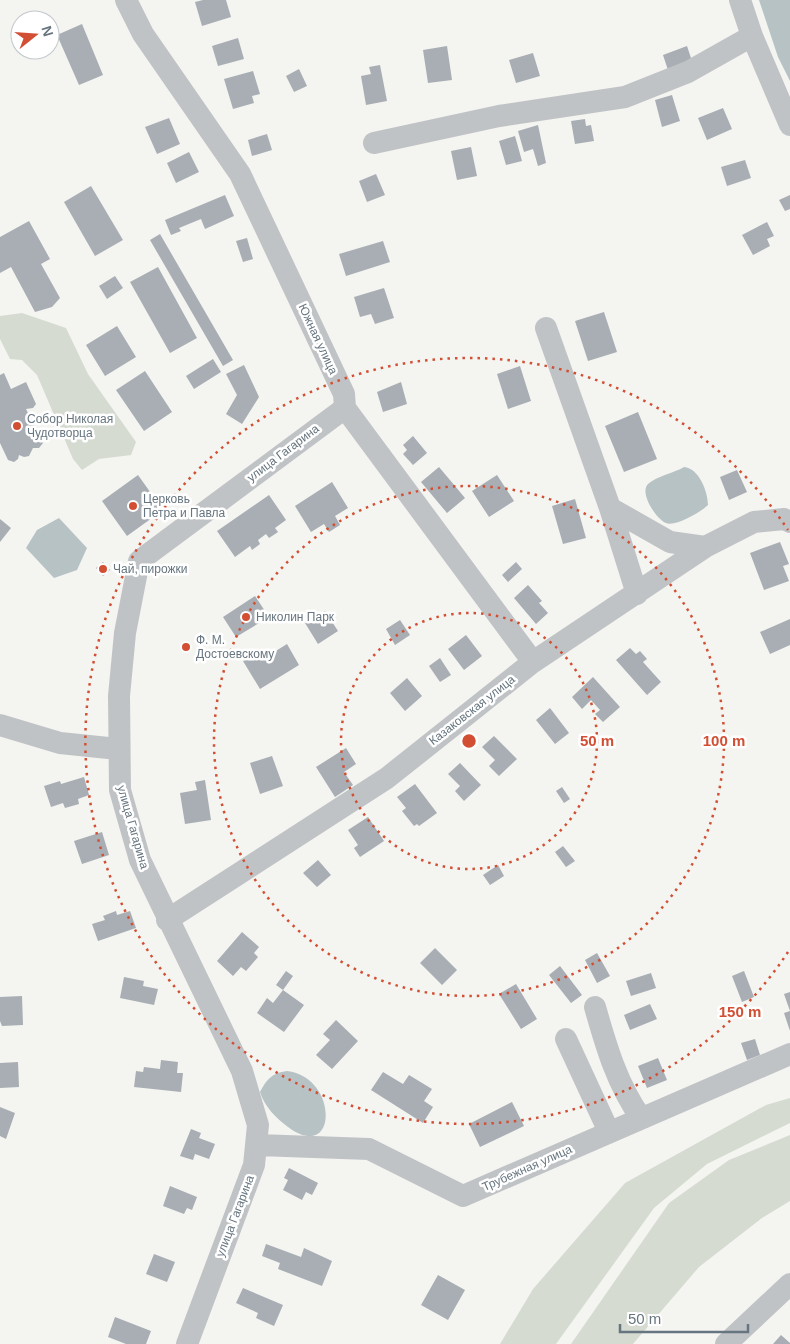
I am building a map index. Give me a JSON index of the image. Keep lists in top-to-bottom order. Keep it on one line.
{"streets":{"street":["Южная улица","улица Гагарина","Казаковская улица","Трубежная улица"]},"crossings":[["Южная улица","улица Гагарина"],["Южная улица","Казаковская улица"],["улица Гагарина","Казаковская улица"],["улица Гагарина","Трубежная улица"]],"places":["Собор Николая Чудотворца","Церковь Петра и Павла","Чай, пирожки","Николин Парк","Ф. М. Достоевскому"],"scale_bar":"50 m","north":"right","rings":["50 m","100 m","150 m"]}
